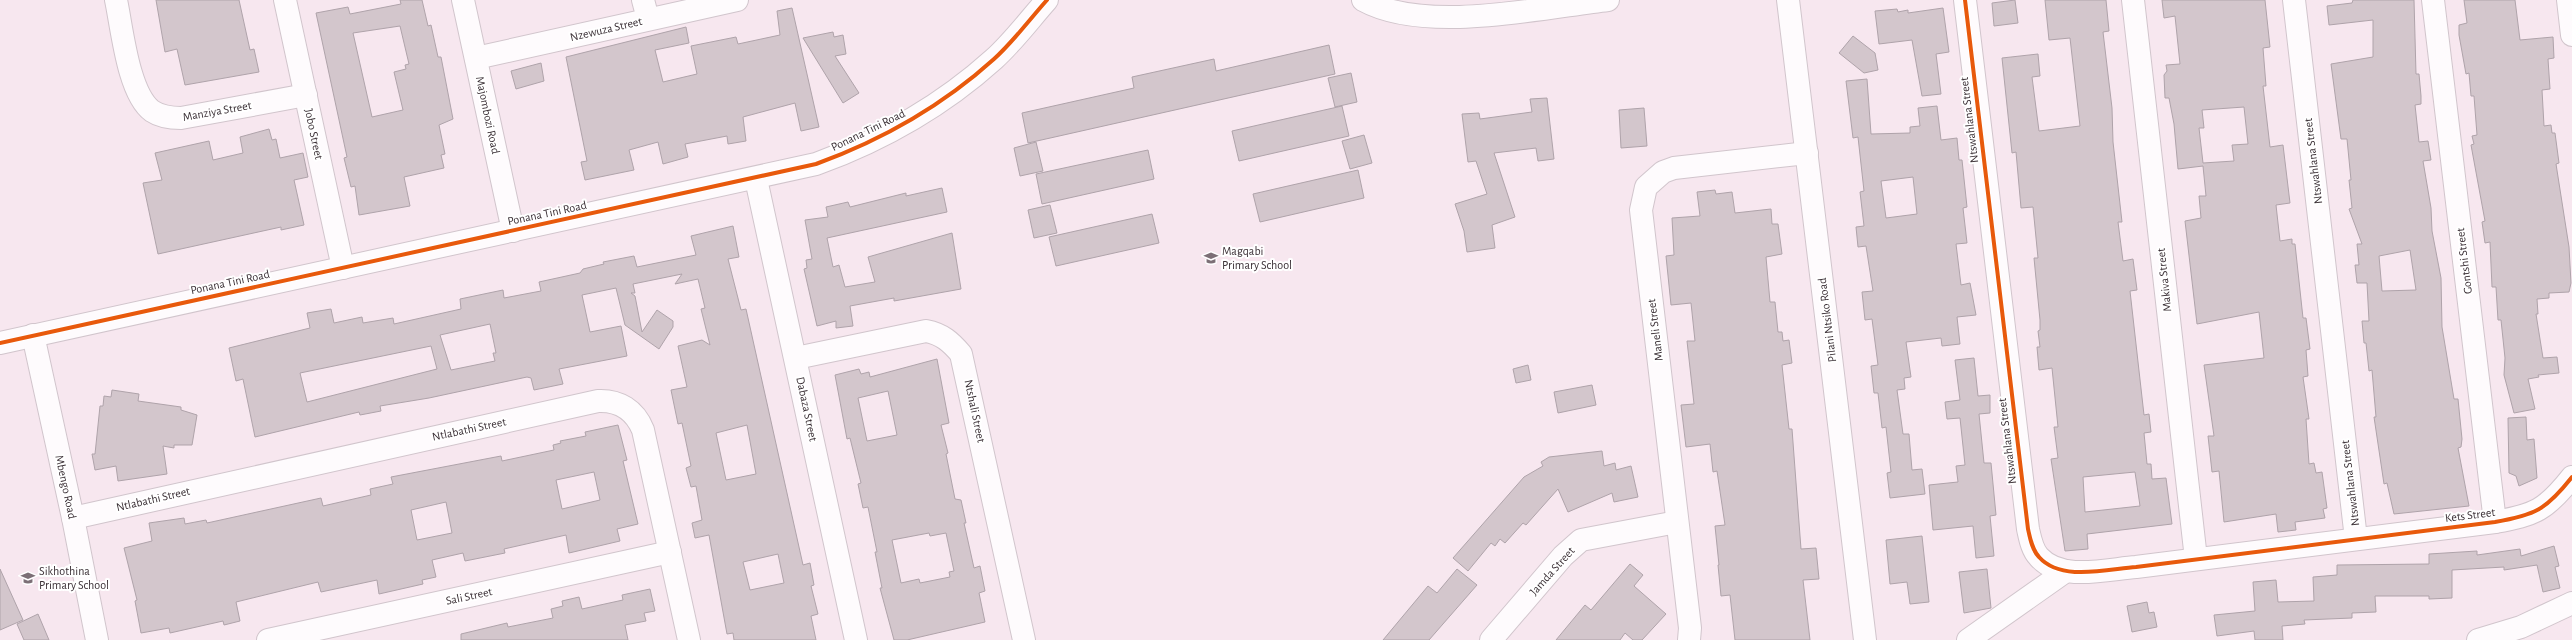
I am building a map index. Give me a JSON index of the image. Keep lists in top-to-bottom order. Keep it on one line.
{"streets":{"street":["Nzewuza Street","Manziya Street","Majombozi Road","Ntswahlana Street","Ponana Tini Road","Jobo Street","Gontshi Street","Makiva Street","Pilani Ntsiko Road","Maneli Street","Dabaza Street","Ntshali Street","Ntlabathi Street","Mbengo Road","Kets Street","Jamda Street","Sali Street"]},"crossings":[["Nzewuza Street","Majombozi Road"],["Manziya Street","Jobo Street"],["Majombozi Road","Ponana Tini Road"],["Ntswahlana Street","Makiva Street"],["Ntswahlana Street","Kets Street"],["Ponana Tini Road","Jobo Street"],["Ponana Tini Road","Dabaza Street"],["Ponana Tini Road","Mbengo Road"],["Gontshi Street","Kets Street"],["Pilani Ntsiko Road","Maneli Street"],["Maneli Street","Jamda Street"],["Dabaza Street","Ntshali Street"],["Ntlabathi Street","Mbengo Road"],["Ntlabathi Street","Sali Street"]],"places":{"school or university":["Magqabi Primary School","Sikhothina Primary School"]}}
